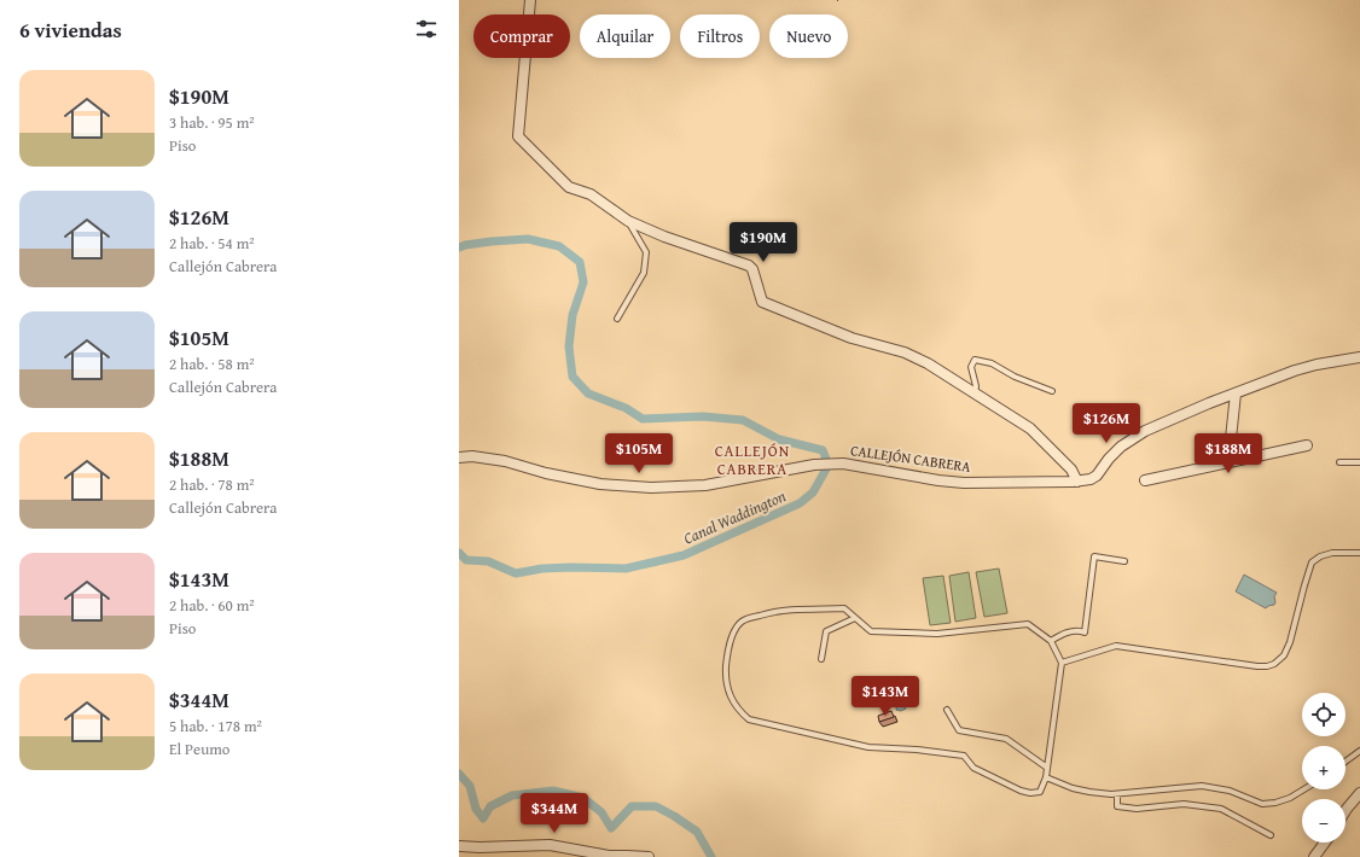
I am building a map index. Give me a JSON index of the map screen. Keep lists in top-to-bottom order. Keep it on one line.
{"streets":{"street":["CALLEJÓN CABRERA"]},"districts":["CALLEJÓN CABRERA"],"water":["Canal Waddington"],"page":{"heading":"6 viviendas","chip":["Comprar","Alquilar","Filtros","Nuevo"],"list":[{"name":"$190M","note":"3 hab. · 95 m² · Piso"},{"name":"$126M","note":"2 hab. · 54 m² · Callejón Cabrera"},{"name":"$105M","note":"2 hab. · 58 m² · Callejón Cabrera"},{"name":"$188M","note":"2 hab. · 78 m² · Callejón Cabrera"},{"name":"$143M","note":"2 hab. · 60 m² · Piso"},{"name":"$344M","note":"5 hab. · 178 m² · El Peumo"}],"price":["$190M","$126M","$105M","$188M","$143M","$344M"],"map_buttons":["+","−"]}}
